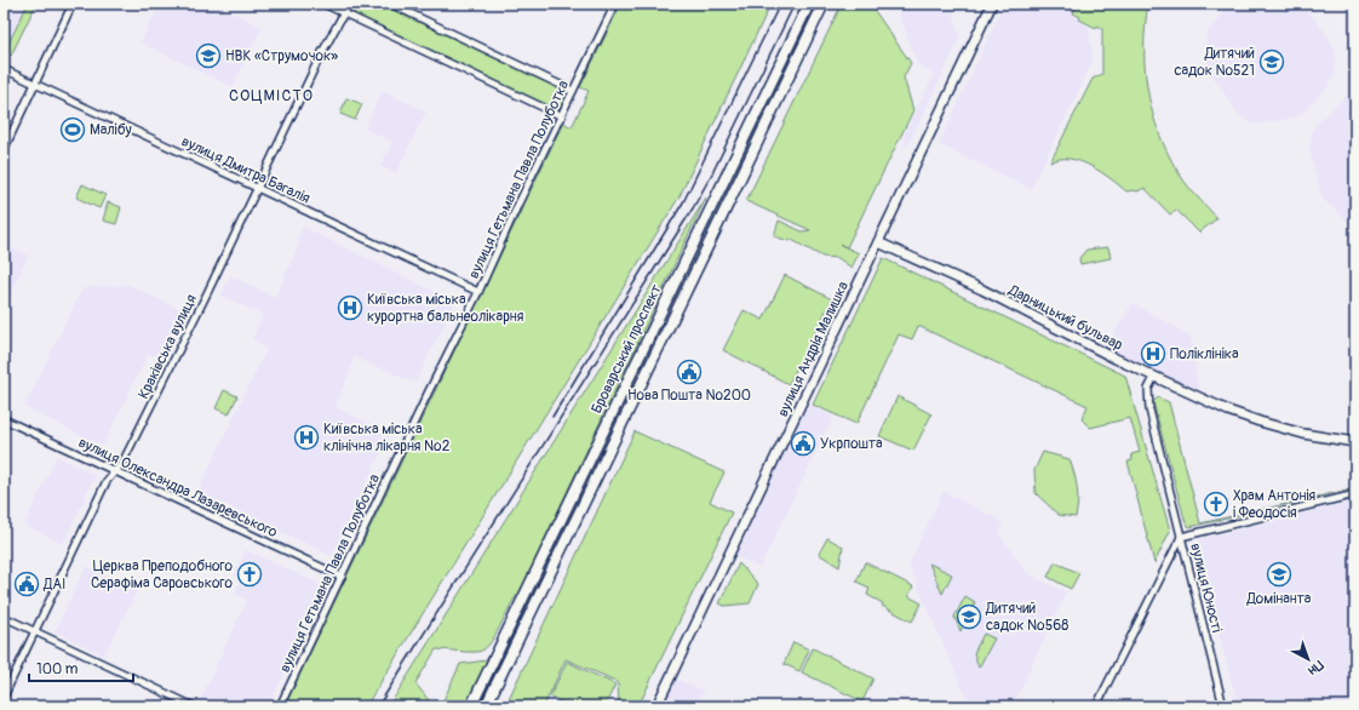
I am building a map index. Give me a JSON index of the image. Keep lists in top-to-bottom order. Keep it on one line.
{"streets":{"main road":["Броварський проспект"],"street":["вулиця Дмитра Багалія","вулиця Гетьмана Павла Полуботка","Дарницький бульвар","Краківська вулиця","вулиця Андрія Малишка","вулиця Олександра Лазаревського","вулиця Юності"]},"crossings":[["вулиця Дмитра Багалія","вулиця Гетьмана Павла Полуботка"],["вулиця Дмитра Багалія","Краківська вулиця"],["вулиця Гетьмана Павла Полуботка","вулиця Олександра Лазаревського"],["Дарницький бульвар","вулиця Андрія Малишка"],["Краківська вулиця","вулиця Олександра Лазаревського"]],"districts":["СОЦМІСТО"],"places":{"school or university":["НВК «Струмочок»","Дитячий садок №521","Домінанта","Дитячий садок №568"],"sports":["Малібу"],"hospital":["Київська міська курортна бальнеолікарня","Поліклініка","Київська міська клінічна лікарня №2"],"public building":["Нова Пошта №200","Укрпошта","ДАІ"],"church":["Храм Антонія і Феодосія","Церква Преподобного Серафіма Саровського"]},"scale_bar":"100 m","north":"bottom right"}
